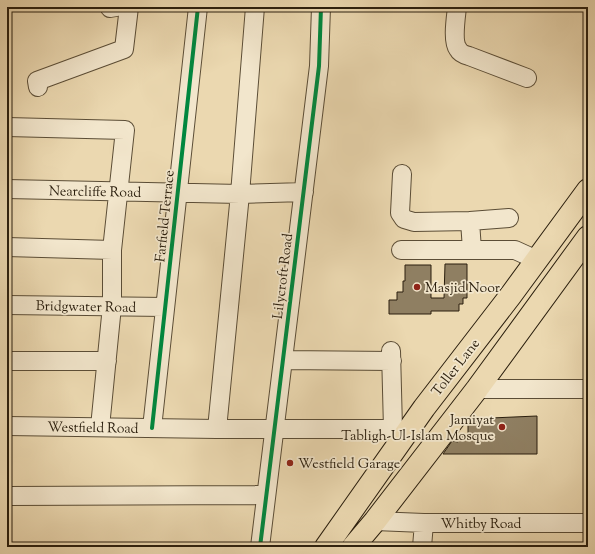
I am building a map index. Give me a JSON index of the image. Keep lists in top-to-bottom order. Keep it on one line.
{"streets":{"main road":["Toller Lane"],"street":["Nearcliffe Road","Farfield Terrace","Lilycroft Road","Bridgwater Road","Westfield Road","Whitby Road"]},"crossings":[["Nearcliffe Road","Farfield Terrace"],["Nearcliffe Road","Lilycroft Road"],["Farfield Terrace","Bridgwater Road"],["Farfield Terrace","Westfield Road"],["Lilycroft Road","Westfield Road"],["Toller Lane","Westfield Road"]],"places":["Masjid Noor","Jamiyat Tabligh-Ul-Islam Mosque","Westfield Garage"]}
